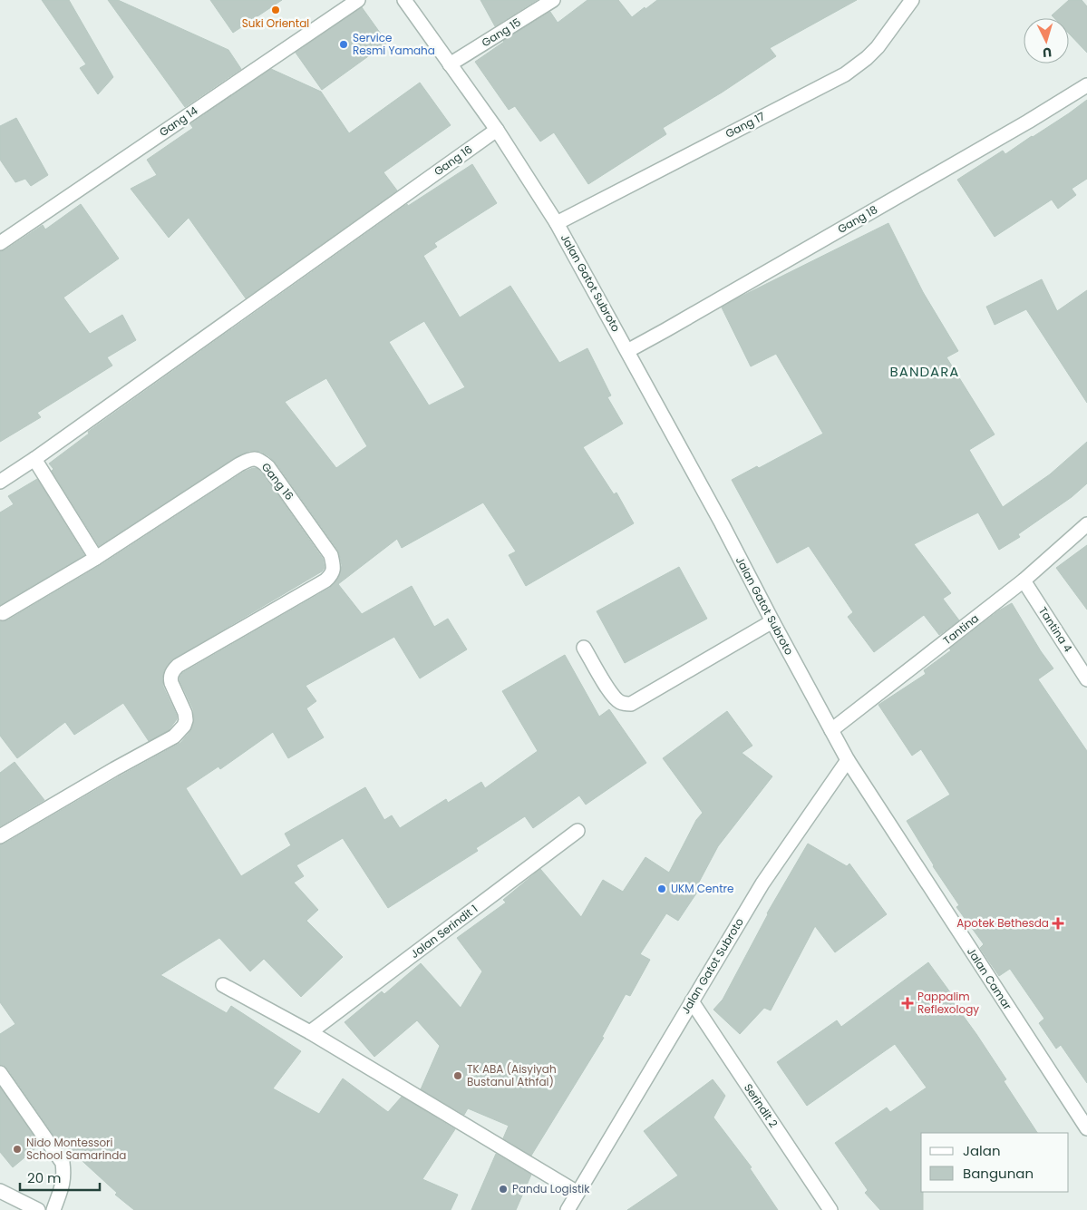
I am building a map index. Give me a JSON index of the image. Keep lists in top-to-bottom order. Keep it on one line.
{"streets":{"street":["Gang 15","Gang 14","Gang 17","Gang 16","Gang 18","Jalan Gatot Subroto","Tantina","Tantina 4","Jalan Serindit 1","Jalan Camar","Serindit 2"]},"crossings":[["Gang 15","Jalan Gatot Subroto"],["Gang 17","Jalan Gatot Subroto"],["Gang 16","Jalan Gatot Subroto"],["Gang 18","Jalan Gatot Subroto"],["Jalan Gatot Subroto","Tantina"],["Jalan Gatot Subroto","Jalan Camar"],["Jalan Gatot Subroto","Serindit 2"],["Tantina","Tantina 4"]],"districts":["BANDARA"],"places":{"other":["Suki Oriental","Service Resmi Yamaha","UKM Centre","TK ABA (Aisyiyah Bustanul Athfal)","Nido Montessori School Samarinda","Pandu Logistik"],"health":["Apotek Bethesda","Pappalim Reflexology"]},"legend":["Jalan","Bangunan"],"scale_bar":"20 m","north":"bottom"}
